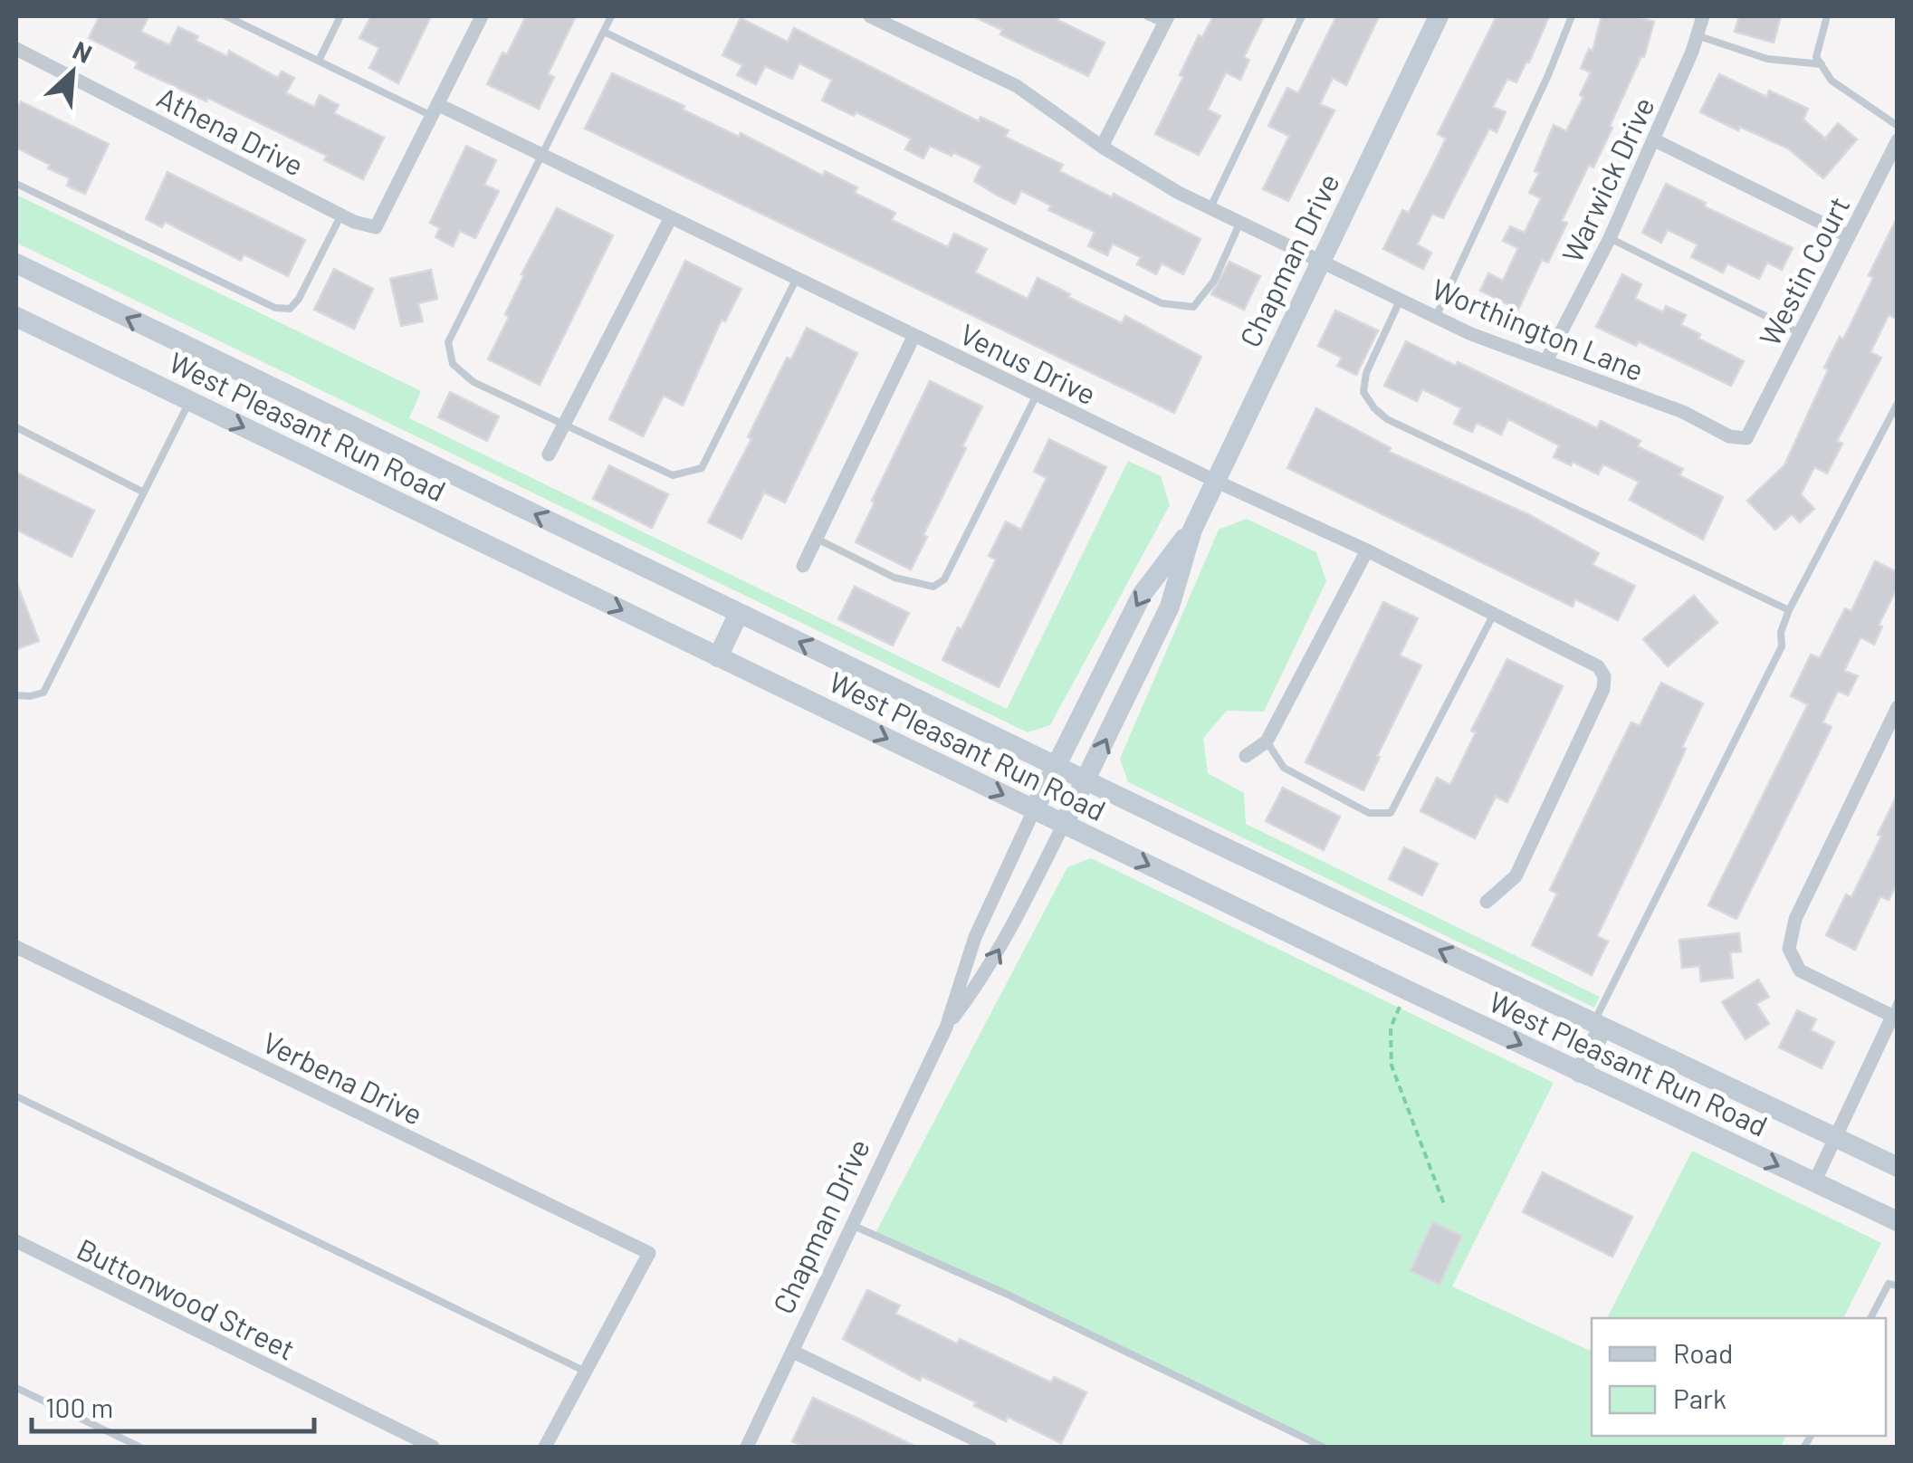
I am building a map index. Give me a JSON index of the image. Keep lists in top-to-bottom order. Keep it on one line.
{"streets":{"main road":["Chapman Drive","West Pleasant Run Road"],"street":["Athena Drive","Warwick Drive","Westin Court","Worthington Lane","Venus Drive","Verbena Drive","Buttonwood Street"]},"crossings":[["Athena Drive","Venus Drive"],["Warwick Drive","Worthington Lane"],["Chapman Drive","Worthington Lane"],["Chapman Drive","Venus Drive"],["Chapman Drive","West Pleasant Run Road"],["Westin Court","Worthington Lane"]],"legend":["Road","Park"],"scale_bar":"100 m","north":"top right"}
